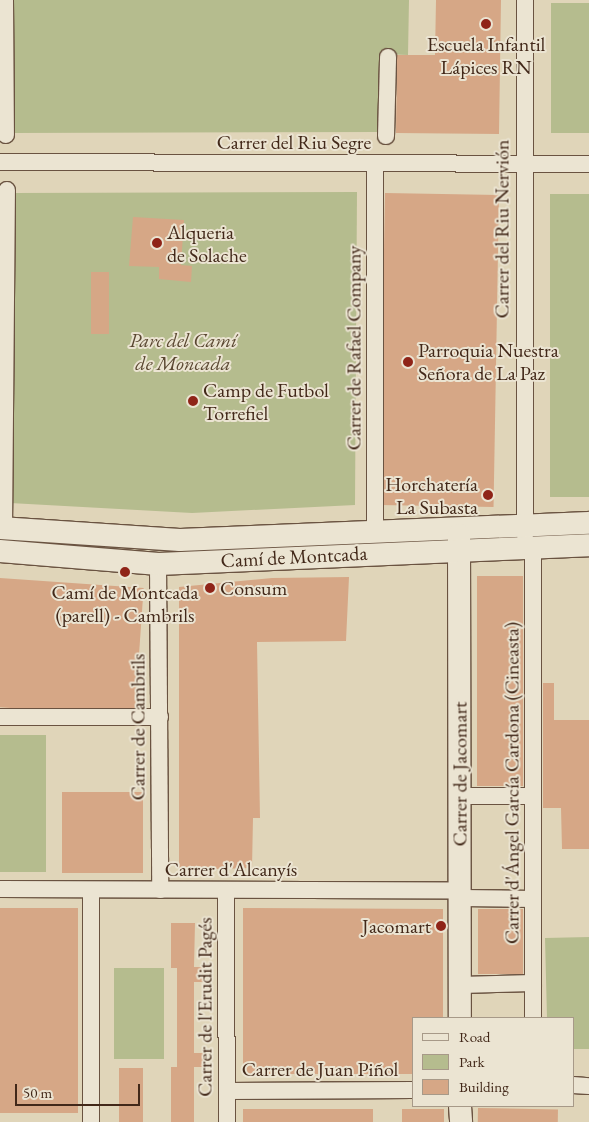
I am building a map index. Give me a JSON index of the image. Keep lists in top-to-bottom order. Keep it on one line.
{"streets":{"street":["Carrer del Riu Segre","Carrer del Riu Nervión","Carrer de Rafael Company","Camí de Montcada","Carrer de Cambrils","Carrer de Jacomart","Carrer d'Ángel García Cardona (Cineasta)","Carrer d'Alcanyís","Carrer de l'Erudit Pagés","Carrer de Juan Piñol"]},"crossings":[["Carrer del Riu Segre","Carrer del Riu Nervión"],["Carrer del Riu Segre","Carrer de Rafael Company"],["Carrer del Riu Nervión","Camí de Montcada"],["Carrer del Riu Nervión","Carrer d'Ángel García Cardona (Cineasta)"],["Carrer de Rafael Company","Camí de Montcada"],["Camí de Montcada","Carrer de Cambrils"],["Camí de Montcada","Carrer de Jacomart"],["Camí de Montcada","Carrer d'Ángel García Cardona (Cineasta)"],["Carrer de Cambrils","Carrer d'Alcanyís"],["Carrer de Jacomart","Carrer d'Alcanyís"],["Carrer d'Ángel García Cardona (Cineasta)","Carrer d'Alcanyís"],["Carrer d'Alcanyís","Carrer de l'Erudit Pagés"],["Carrer de l'Erudit Pagés","Carrer de Juan Piñol"]],"parks":["Parc del Camí de Moncada"],"places":["Escuela Infantil Lápices RN","Alqueria de Solache","Parroquia Nuestra Señora de La Paz","Camp de Futbol Torrefiel","Horchatería La Subasta","Camí de Montcada (parell) - Cambrils","Consum","Jacomart"],"legend":["Road","Park","Building"],"scale_bar":"50 m"}
